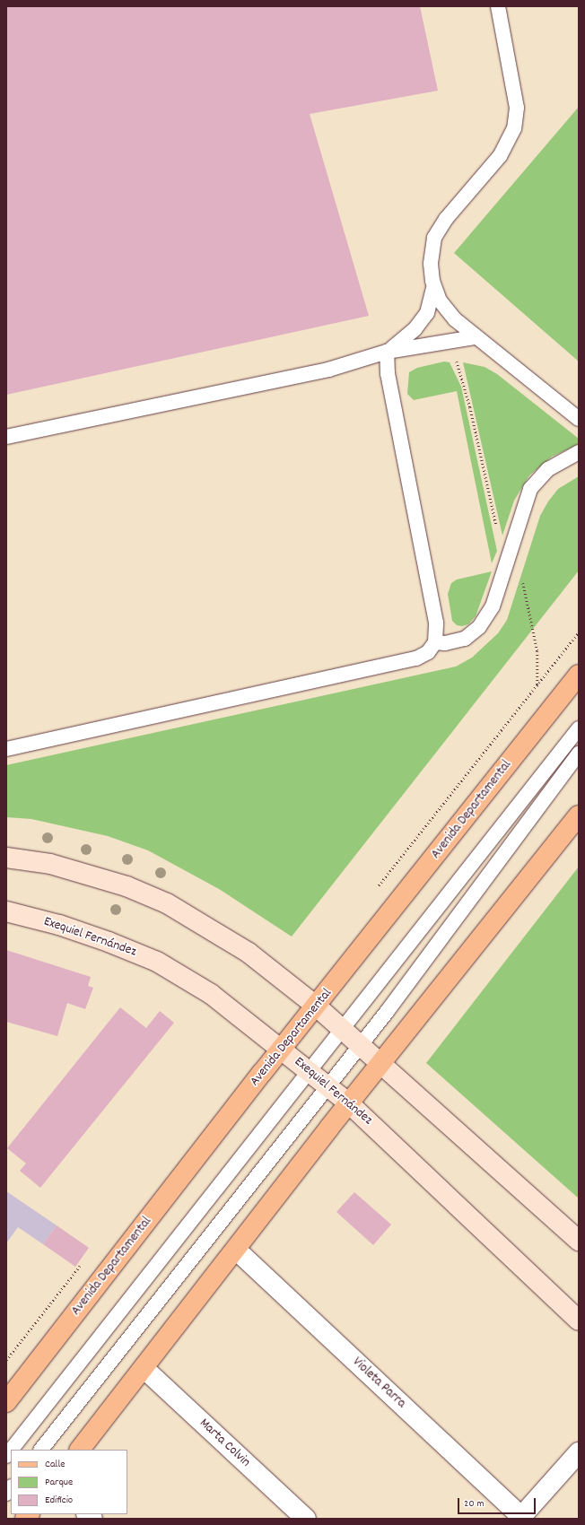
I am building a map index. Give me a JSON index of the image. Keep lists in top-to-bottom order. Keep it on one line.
{"streets":{"main road":["Avenida Departamental","Exequiel Fernández"],"street":["Violeta Parra","Marta Colvin"]},"crossings":[["Avenida Departamental","Exequiel Fernández"]],"legend":["Calle","Parque","Edificio"],"scale_bar":"20 m"}
